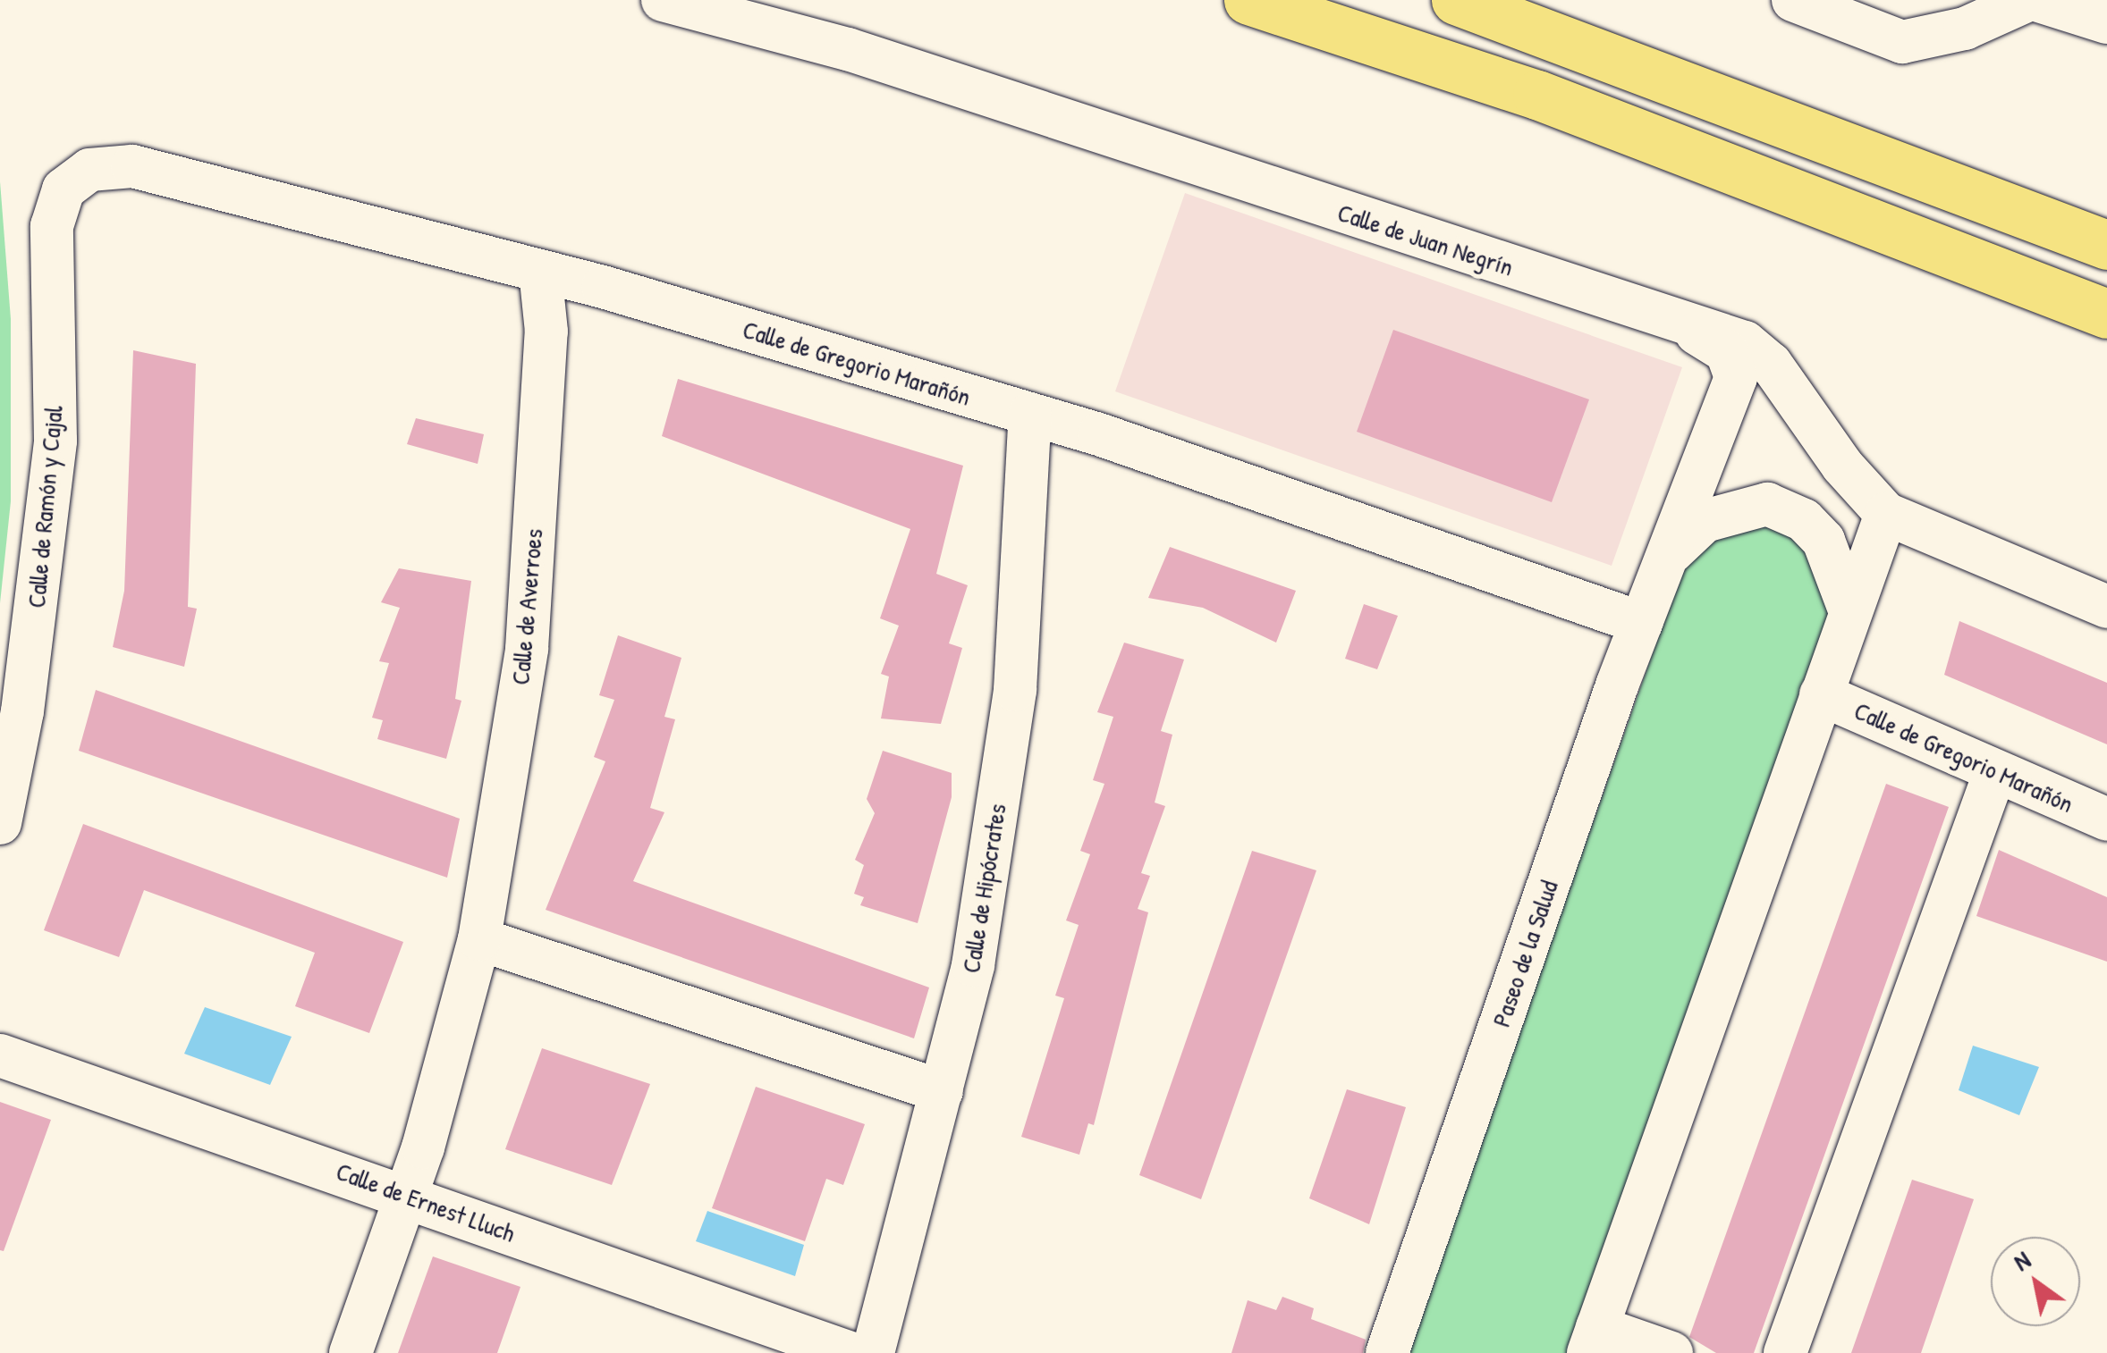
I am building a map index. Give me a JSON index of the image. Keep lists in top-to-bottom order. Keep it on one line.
{"streets":{"street":["Calle de Juan Negrín","Calle de Gregorio Marañón","Calle de Ramón y Cajal","Calle de Averroes","Calle de Hipócrates","Paseo de la Salud","Calle de Ernest Lluch"]},"crossings":[["Calle de Juan Negrín","Paseo de la Salud"],["Calle de Gregorio Marañón","Calle de Ramón y Cajal"],["Calle de Gregorio Marañón","Calle de Averroes"],["Calle de Gregorio Marañón","Calle de Hipócrates"],["Calle de Gregorio Marañón","Paseo de la Salud"],["Calle de Averroes","Calle de Ernest Lluch"]],"north":"top left"}
